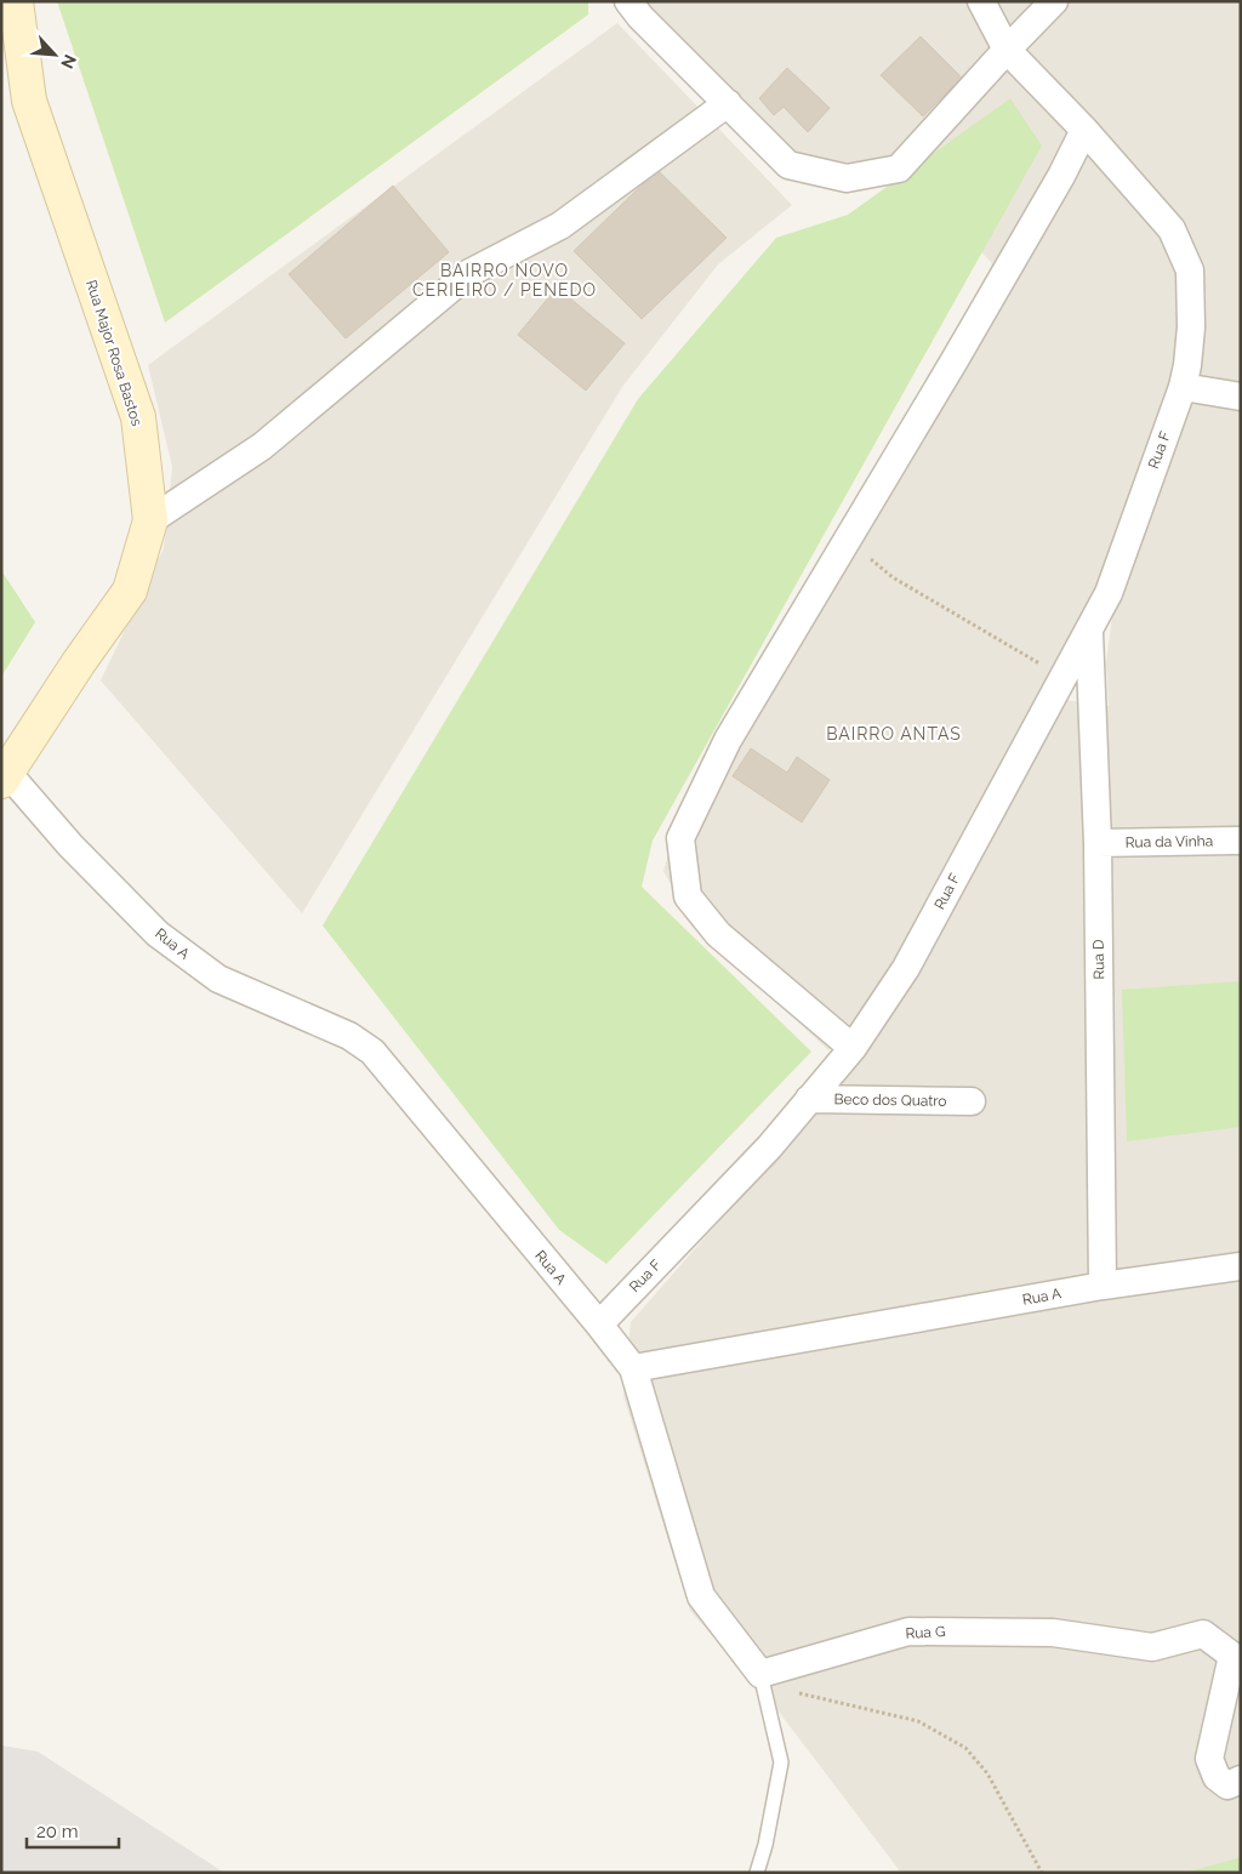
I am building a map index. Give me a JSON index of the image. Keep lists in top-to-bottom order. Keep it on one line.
{"streets":{"main road":["Rua Major Rosa Bastos"],"street":["Rua F","Rua da Vinha","Rua A","Rua D","Beco dos Quatro","Rua G"]},"crossings":[["Rua Major Rosa Bastos","Rua A"],["Rua F","Rua A"],["Rua F","Rua D"],["Rua F","Beco dos Quatro"],["Rua da Vinha","Rua D"],["Rua A","Rua D"]],"districts":["BAIRRO NOVO CERIEIRO / PENEDO","BAIRRO ANTAS"],"scale_bar":"20 m","north":"bottom right"}
